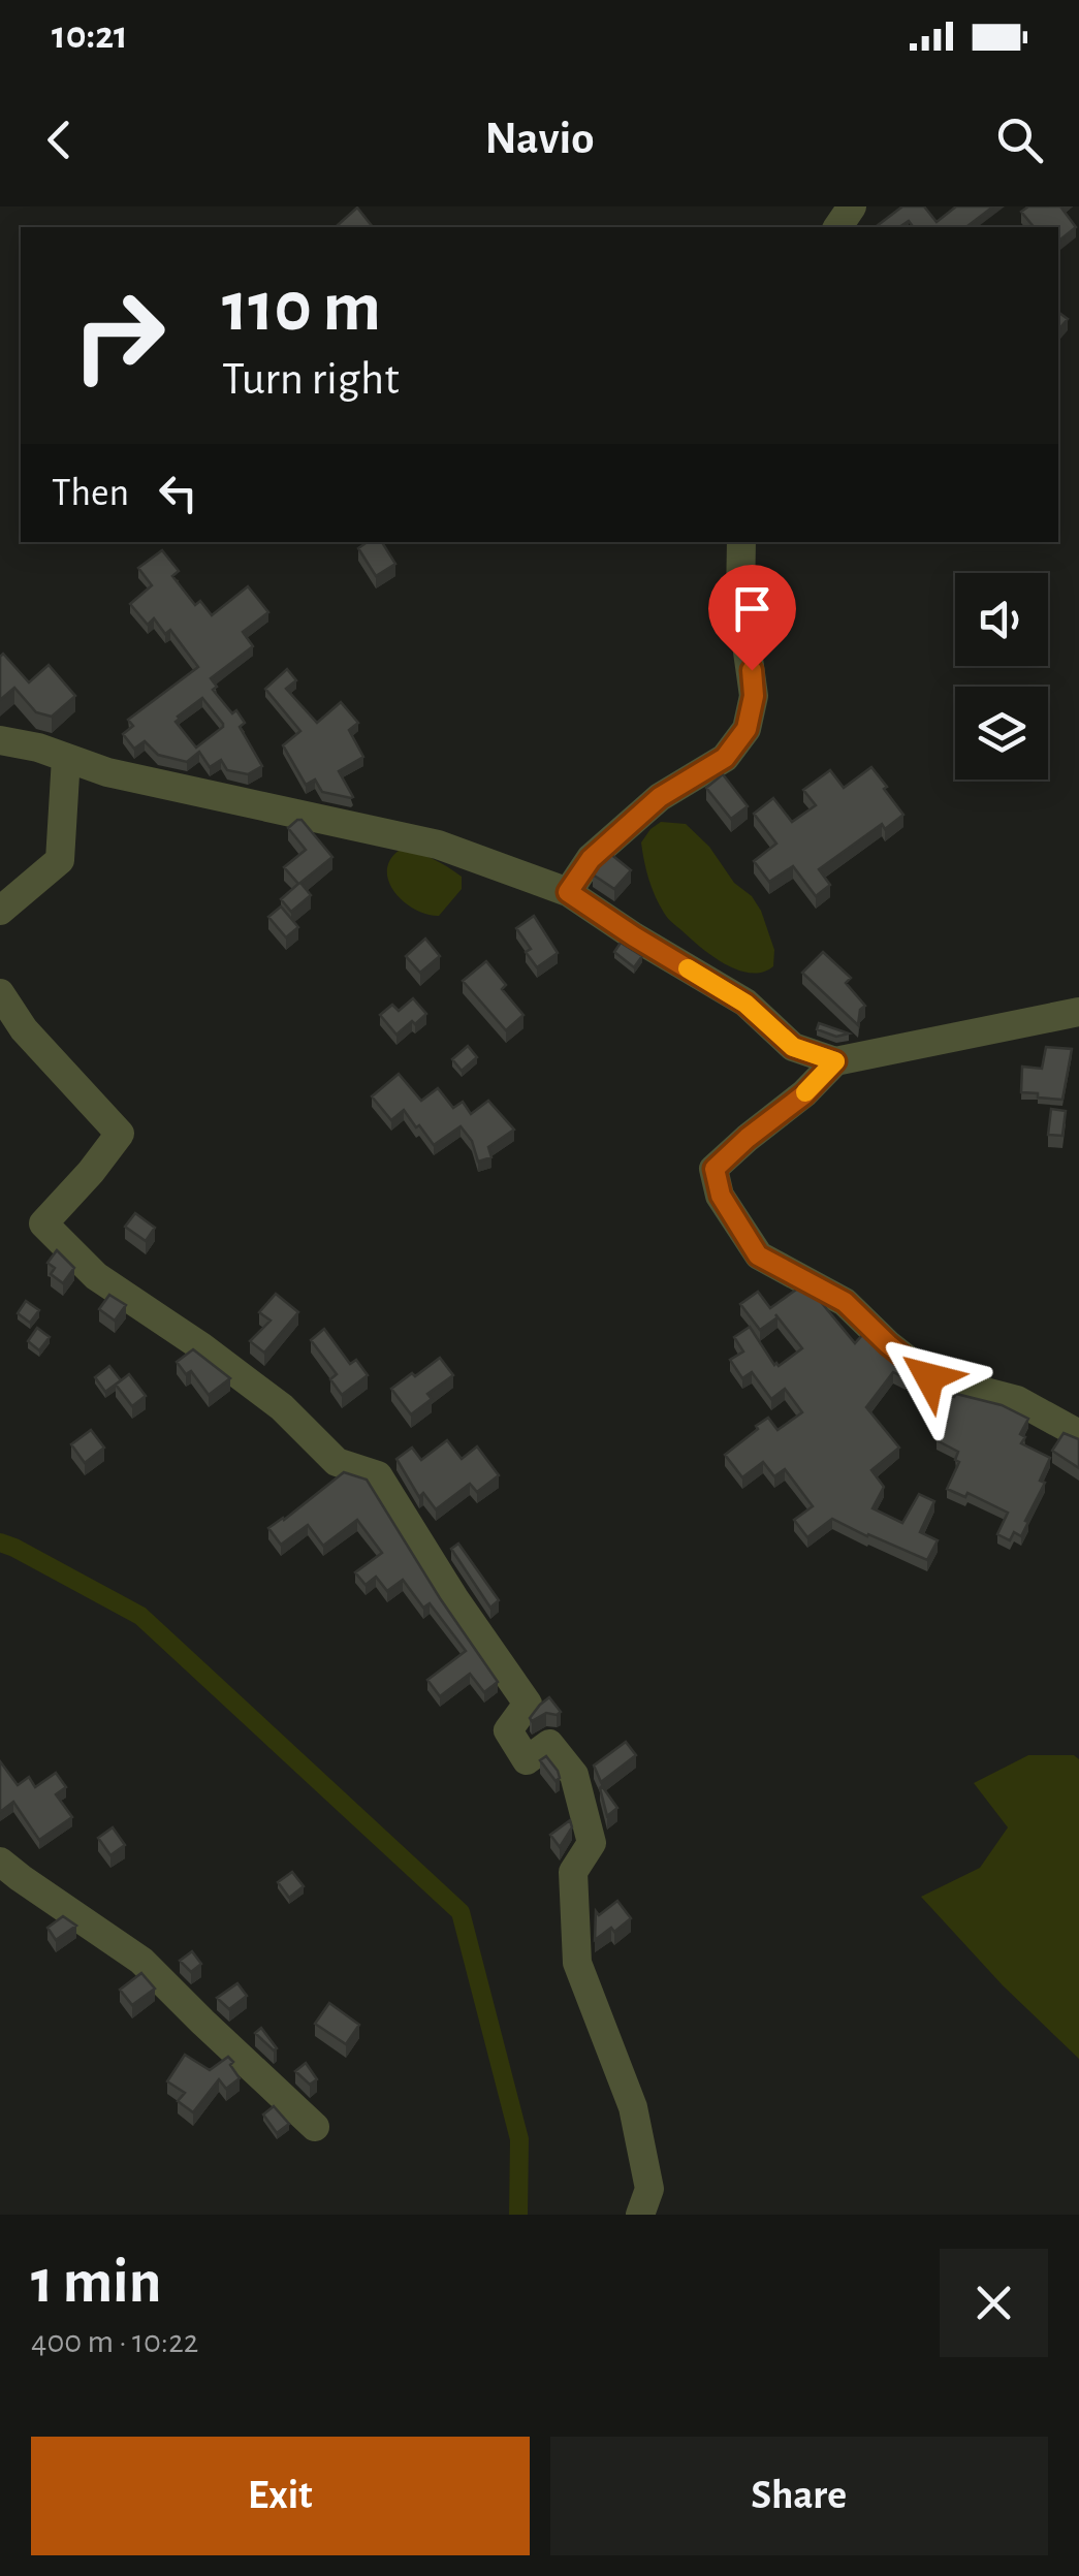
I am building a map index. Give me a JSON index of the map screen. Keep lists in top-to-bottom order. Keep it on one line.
{"page":{"status":"10:21","header":"Navio","turn":["110 m","Turn right"],"then":"Then","heading":["1 min","400 m · 10:22"],"buttons":["Exit","Share"]}}
